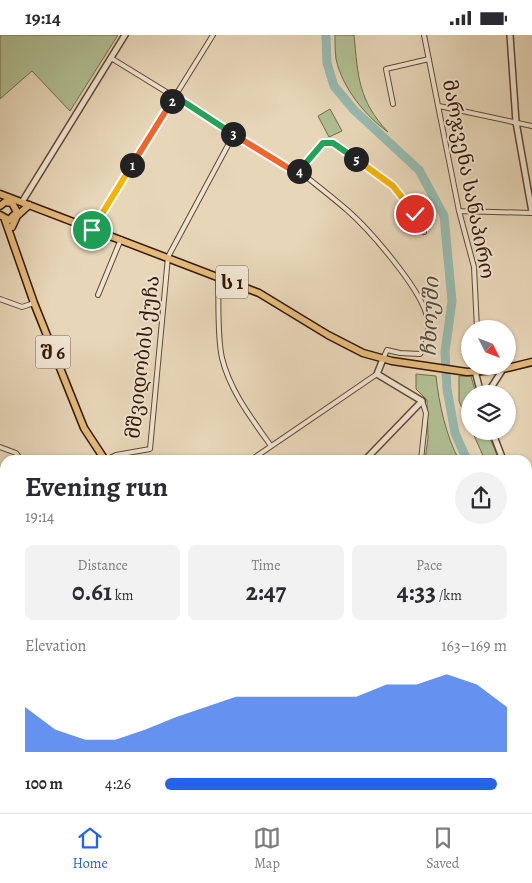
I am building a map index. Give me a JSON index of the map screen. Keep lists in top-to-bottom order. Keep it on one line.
{"streets":{"main road":["ს 1","შ 6"],"street":["მარჯვენა სანაპირო","მშვიდობის ქუჩა"]},"crossings":[["ს 1","შ 6"],["ს 1","მშვიდობის ქუჩა"]],"water":["ჩხოუში"],"north":"bottom right","page":{"status":"19:14","pins":["2","3","5","1","4"],"heading":["Evening run","19:14"],"stats":[["Distance","0.61 km"],["Time","2:47"],["Pace","4:33 /km"]],"chart":["Elevation","163–169 m"],"list":[{"name":"100 m","note":"4:26"}],"tabs":["Home","Map","Saved"]}}
